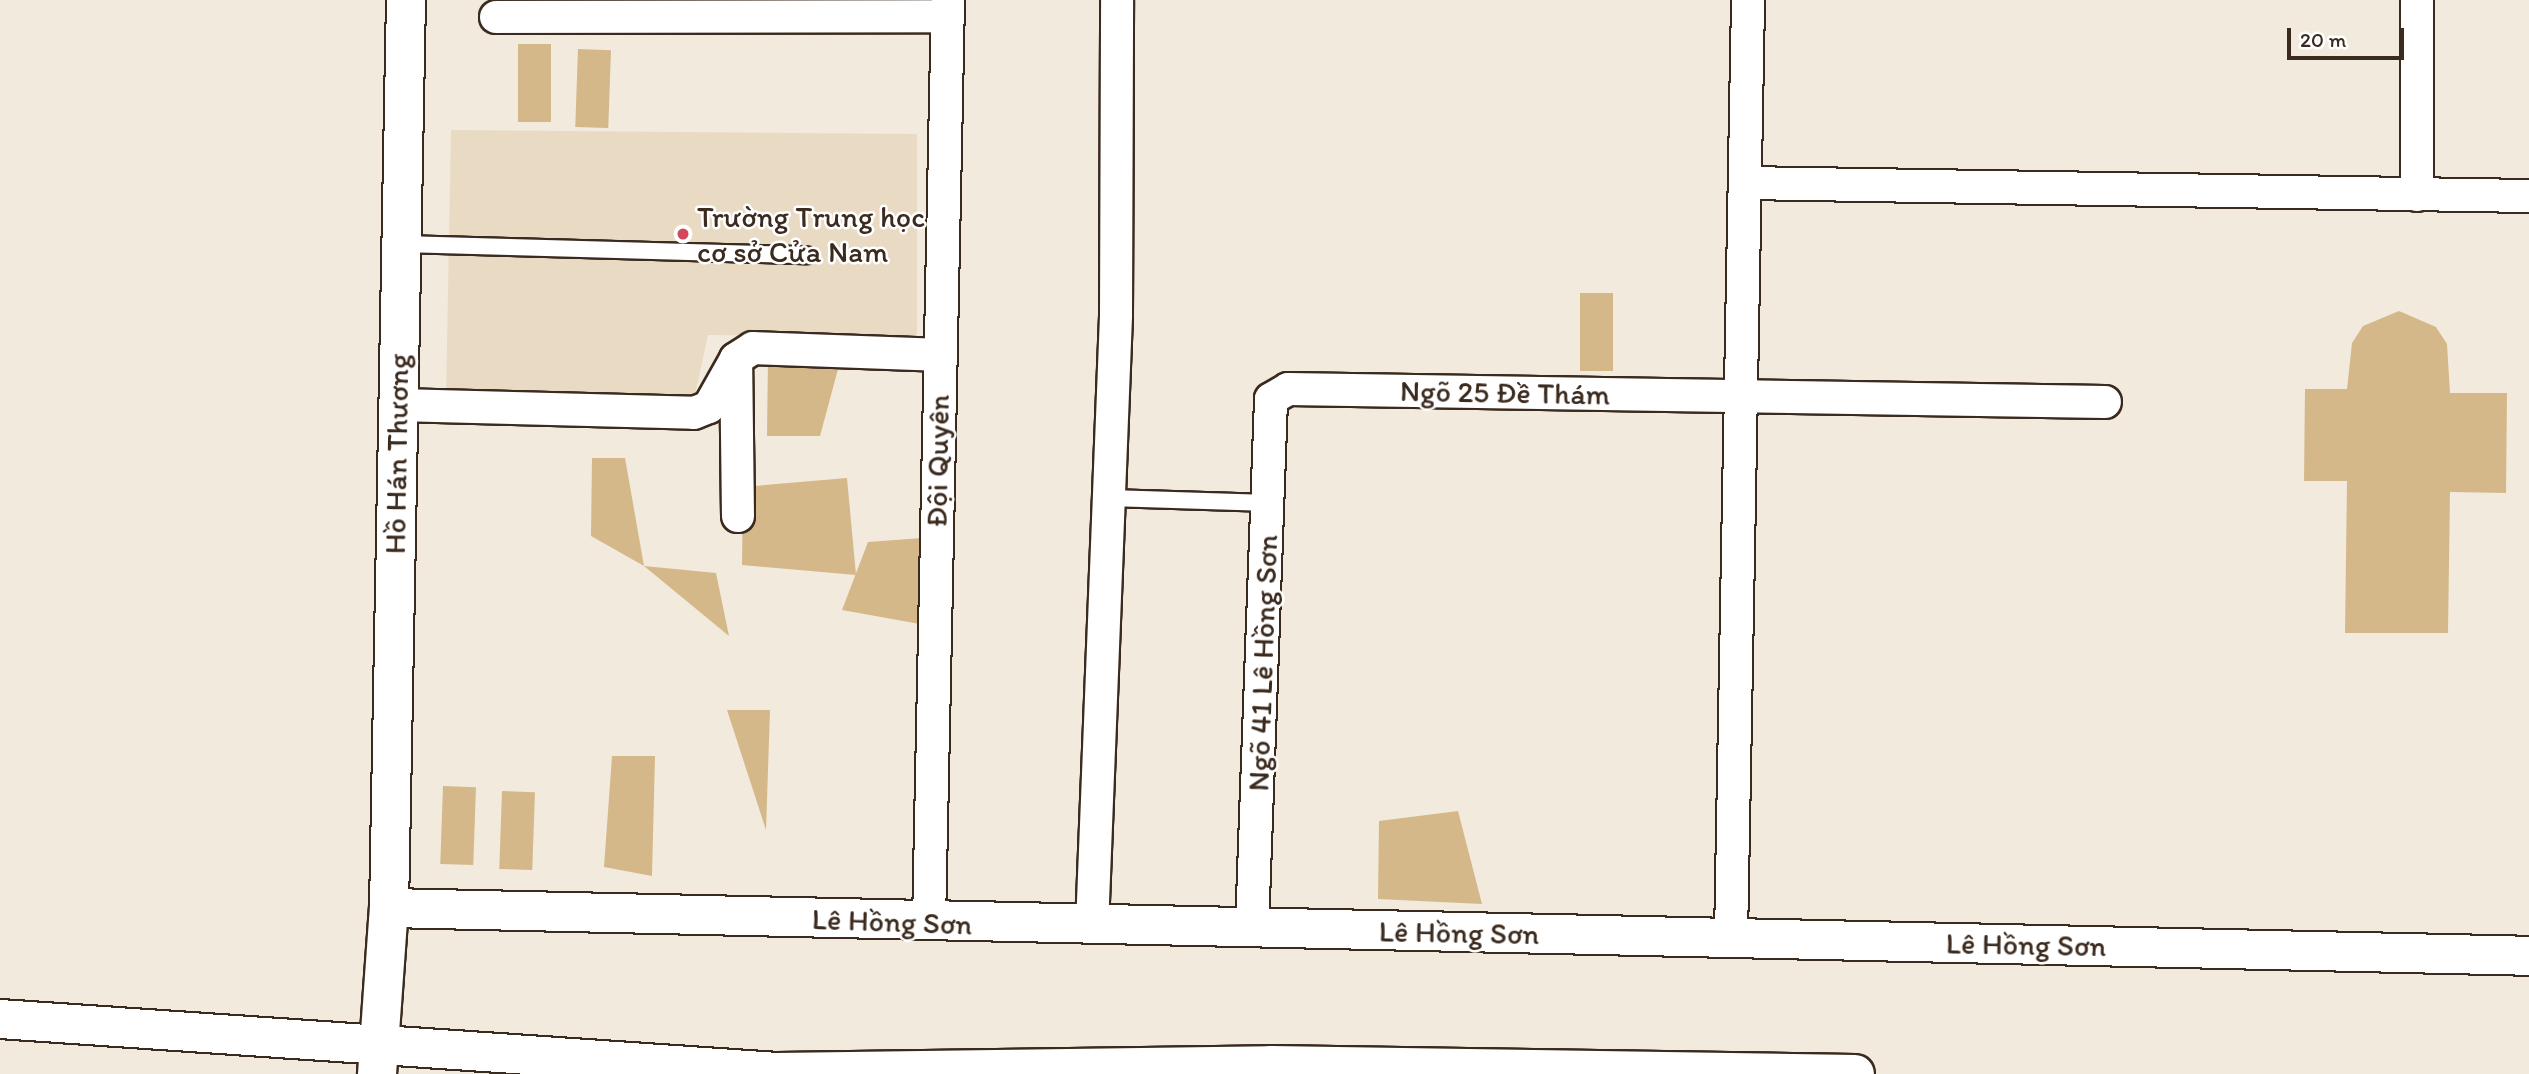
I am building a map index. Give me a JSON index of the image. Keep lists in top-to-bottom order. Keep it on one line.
{"streets":{"street":["Ngõ 25 Đề Thám","Hồ Hán Thương","Đội Quyên","Ngõ 41 Lê Hồng Sơn","Lê Hồng Sơn"]},"crossings":[["Ngõ 25 Đề Thám","Ngõ 41 Lê Hồng Sơn"],["Hồ Hán Thương","Lê Hồng Sơn"],["Đội Quyên","Lê Hồng Sơn"],["Ngõ 41 Lê Hồng Sơn","Lê Hồng Sơn"]],"places":["Trường Trung học cơ sở Cửa Nam"],"scale_bar":"20 m"}
